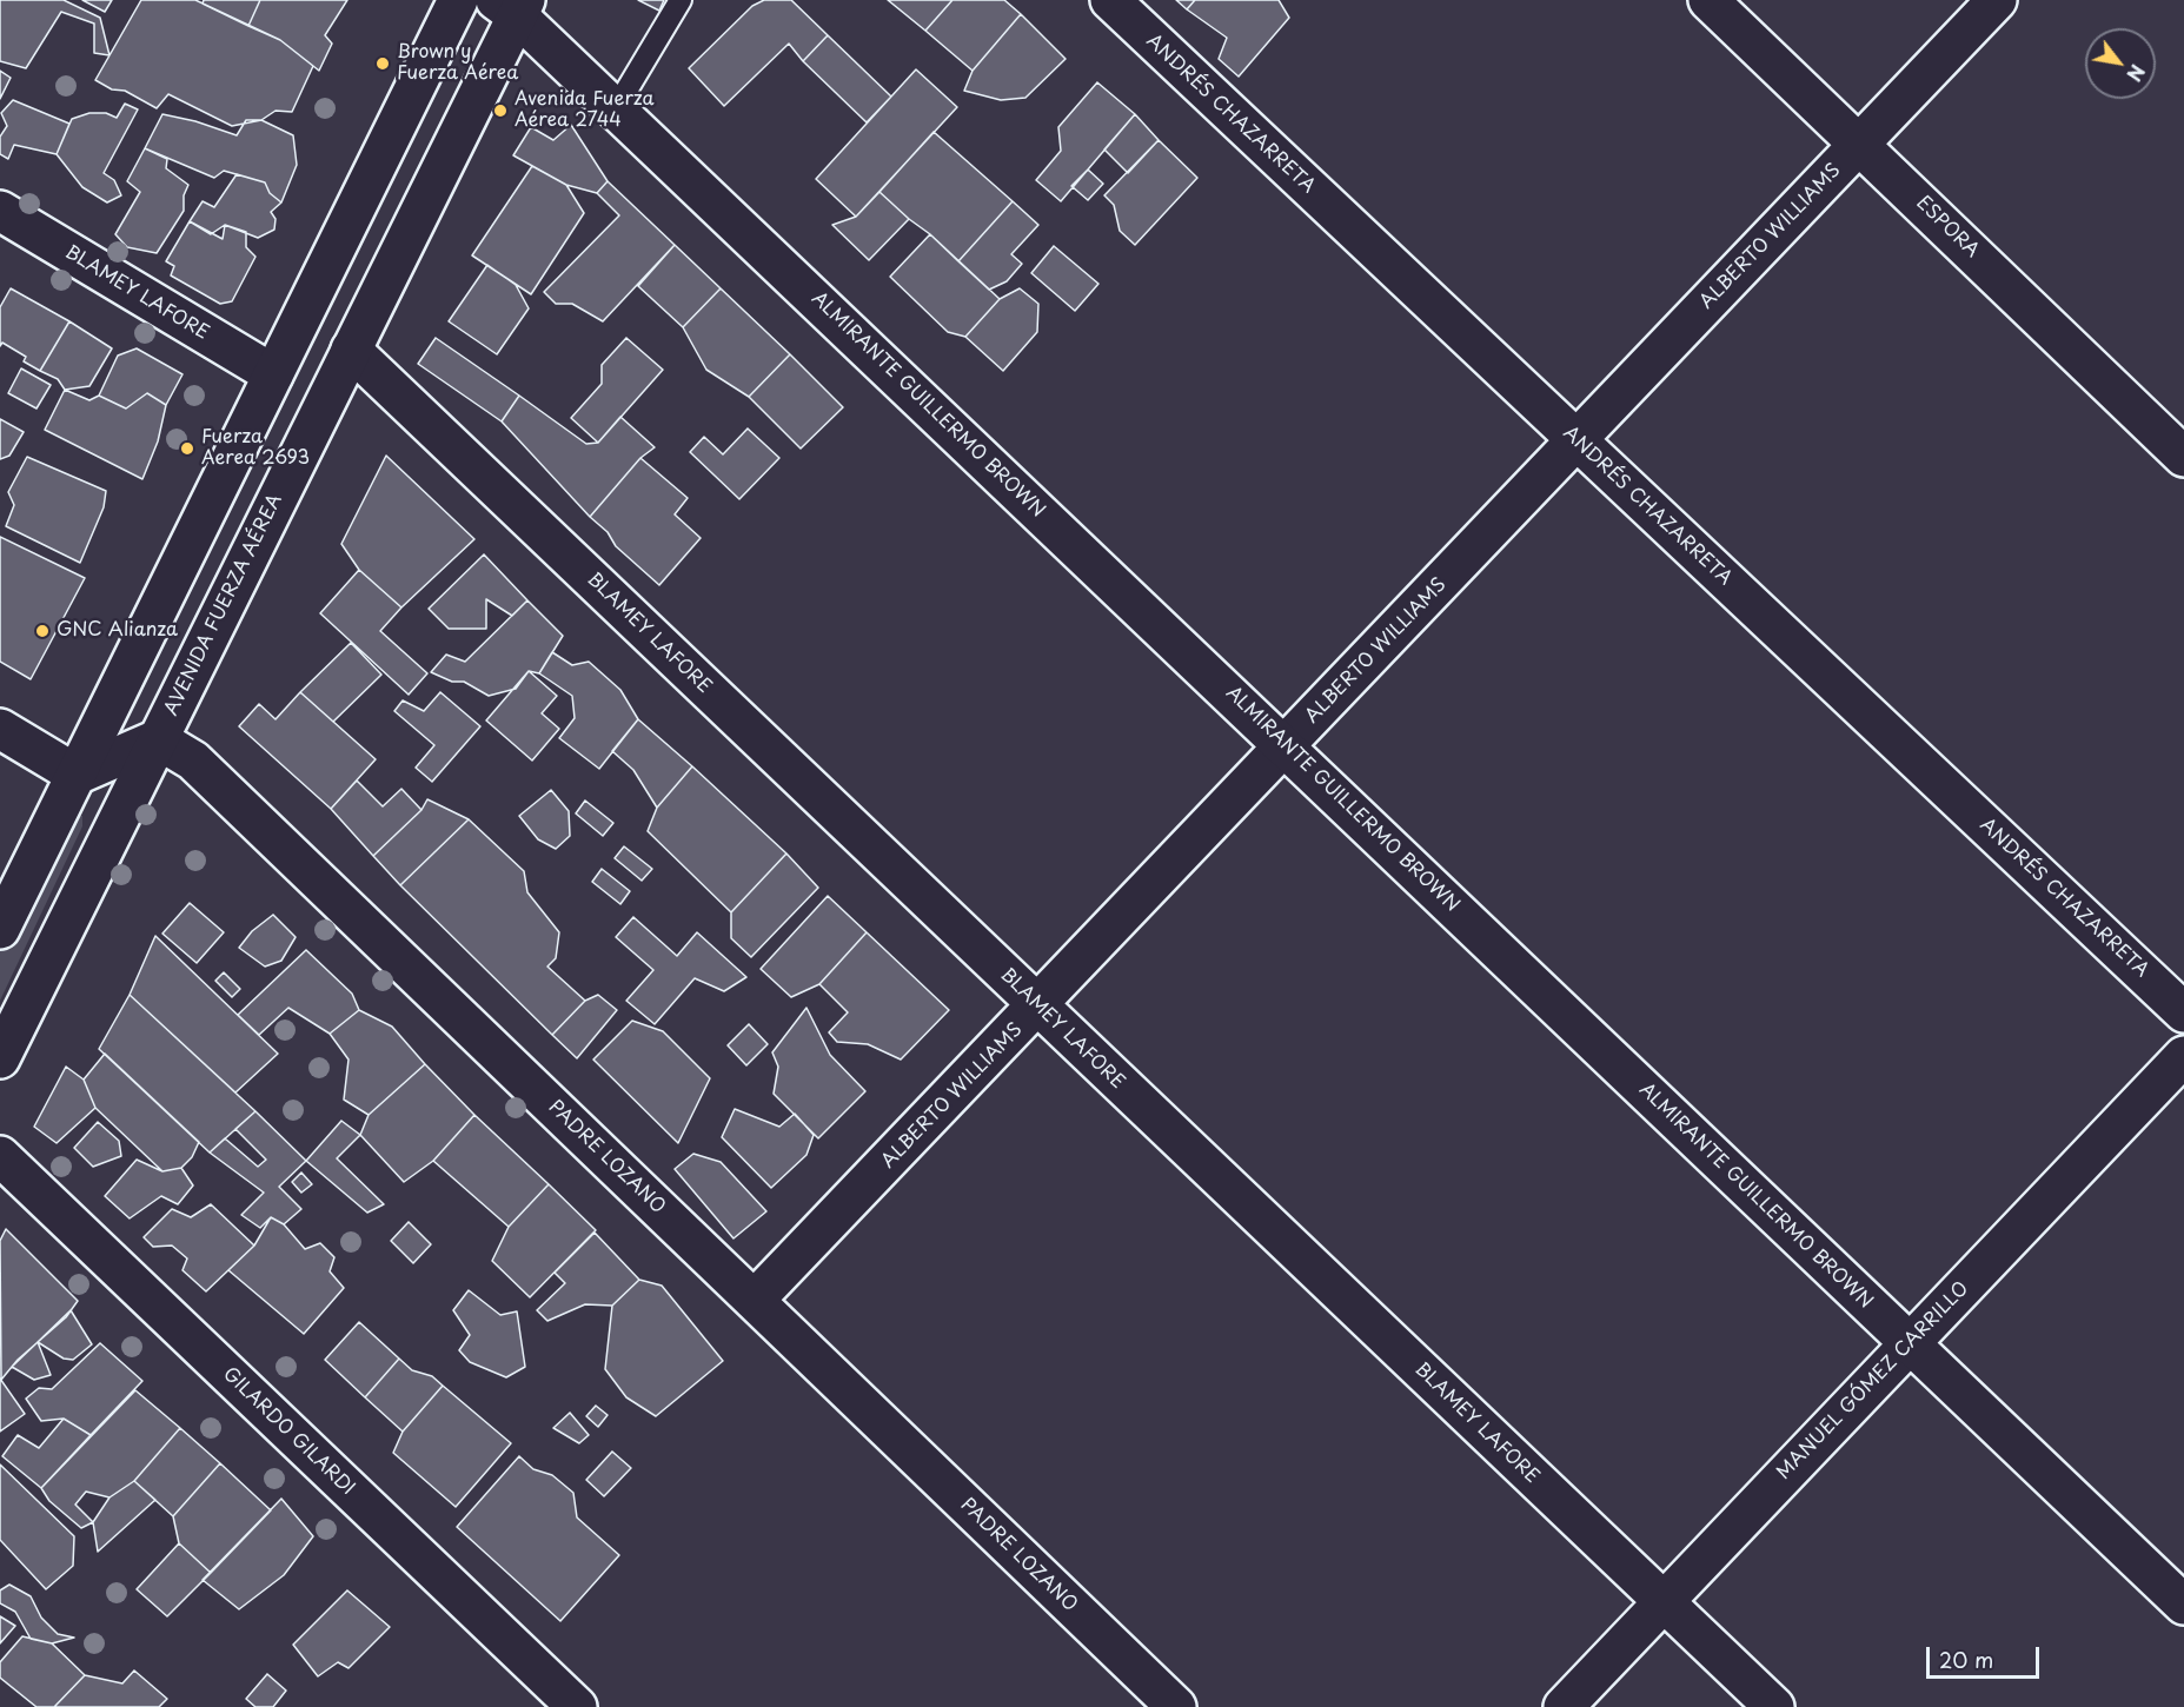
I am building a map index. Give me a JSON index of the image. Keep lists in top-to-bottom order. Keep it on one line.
{"streets":{"street":["ANDRÉS CHAZARRETA","ESPORA","ALBERTO WILLIAMS","BLAMEY LAFORE","ALMIRANTE GUILLERMO BROWN","AVENIDA FUERZA AÉREA","PADRE LOZANO","MANUEL GÓMEZ CARRILLO","GILARDO GILARDI"]},"crossings":[["ANDRÉS CHAZARRETA","ALBERTO WILLIAMS"],["ESPORA","ALBERTO WILLIAMS"],["ALBERTO WILLIAMS","BLAMEY LAFORE"],["ALBERTO WILLIAMS","ALMIRANTE GUILLERMO BROWN"],["ALBERTO WILLIAMS","PADRE LOZANO"],["BLAMEY LAFORE","AVENIDA FUERZA AÉREA"],["BLAMEY LAFORE","MANUEL GÓMEZ CARRILLO"],["ALMIRANTE GUILLERMO BROWN","AVENIDA FUERZA AÉREA"],["ALMIRANTE GUILLERMO BROWN","MANUEL GÓMEZ CARRILLO"],["AVENIDA FUERZA AÉREA","PADRE LOZANO"]],"places":["Brown y Fuerza Aérea","Avenida Fuerza Aérea 2744","Fuerza Aerea 2693","GNC Alianza"],"scale_bar":"20 m","north":"bottom right"}
